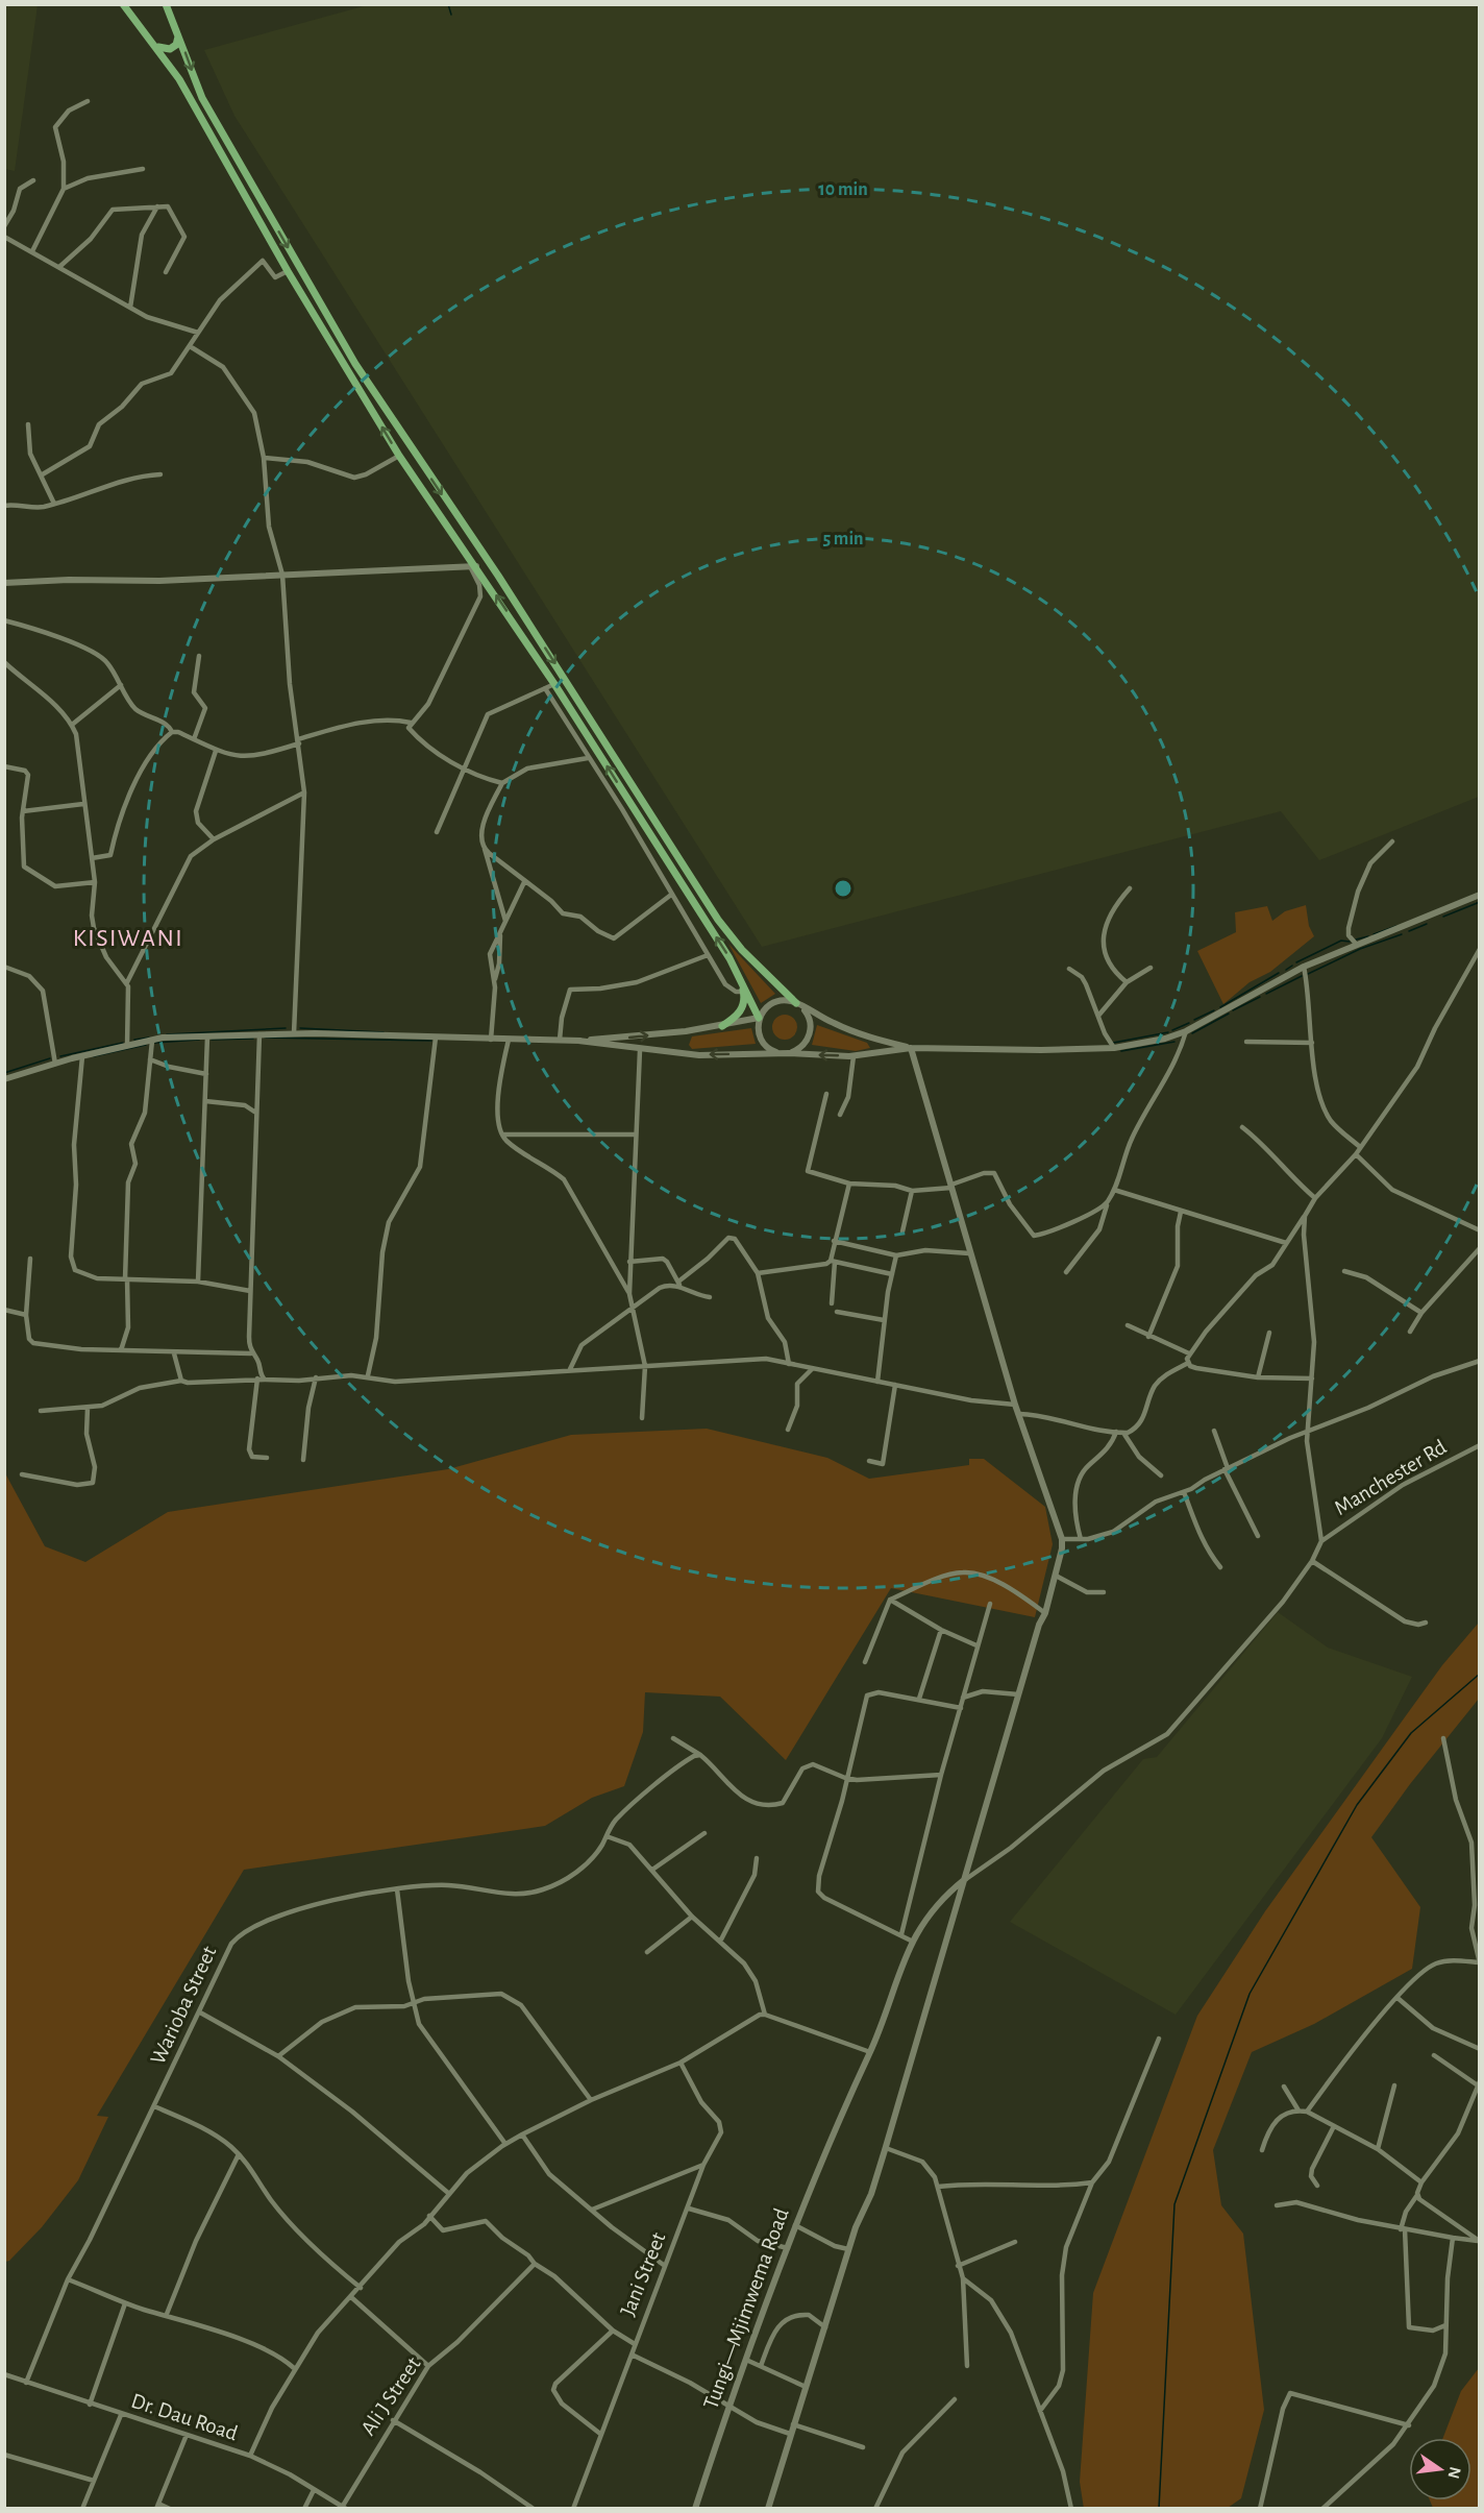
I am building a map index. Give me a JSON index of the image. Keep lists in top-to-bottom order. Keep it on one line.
{"streets":{"street":["Manchester Rd","Warioba Street","Jani Street","Tungi—Mjimwema Road","Ali J Street","Dr. Dau Road"]},"crossings":[["Warioba Street","Dr. Dau Road"],["Ali J Street","Dr. Dau Road"]],"districts":["KISIWANI"],"north":"right","rings":["10 min","5 min"]}
